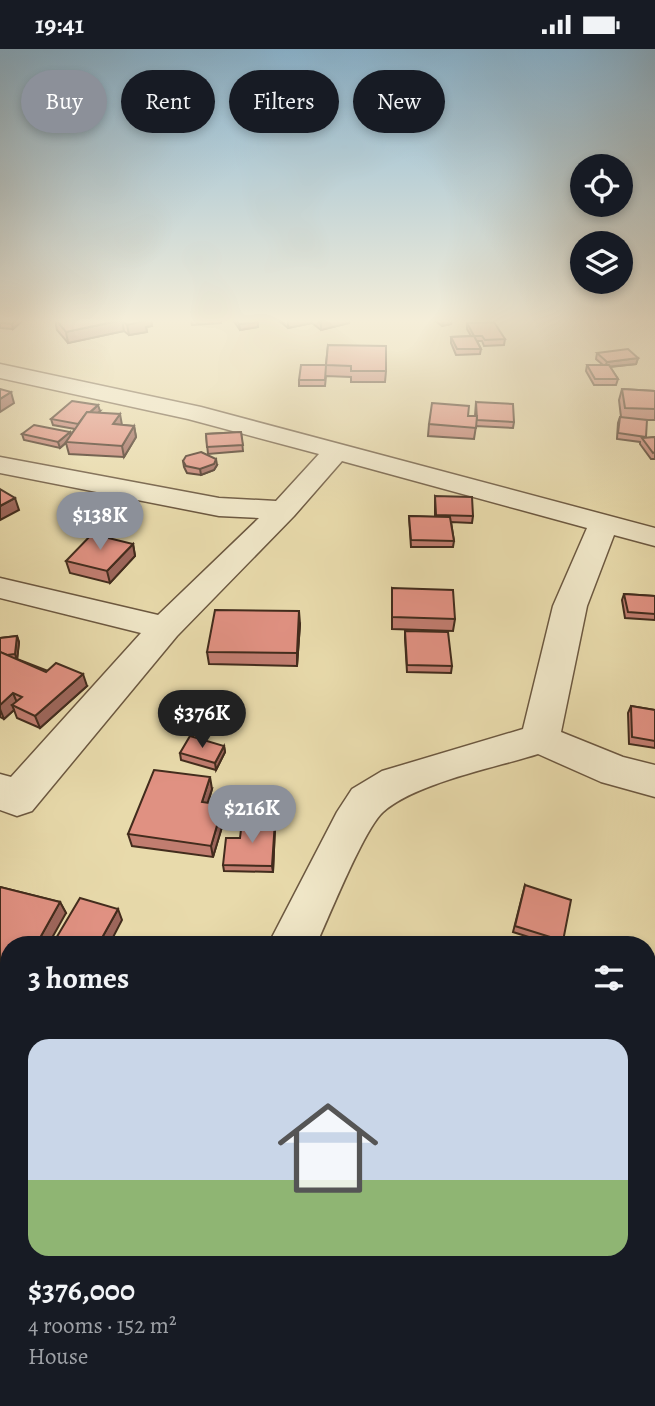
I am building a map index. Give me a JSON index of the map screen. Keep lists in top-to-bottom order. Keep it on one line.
{"page":{"status":"19:41","chip":["Buy","Rent","Filters","New"],"price":["$138K","$376K","$216K"],"heading":"3 homes","list":[{"name":"$376,000","note":"4 rooms · 152 m² · House"}]}}
